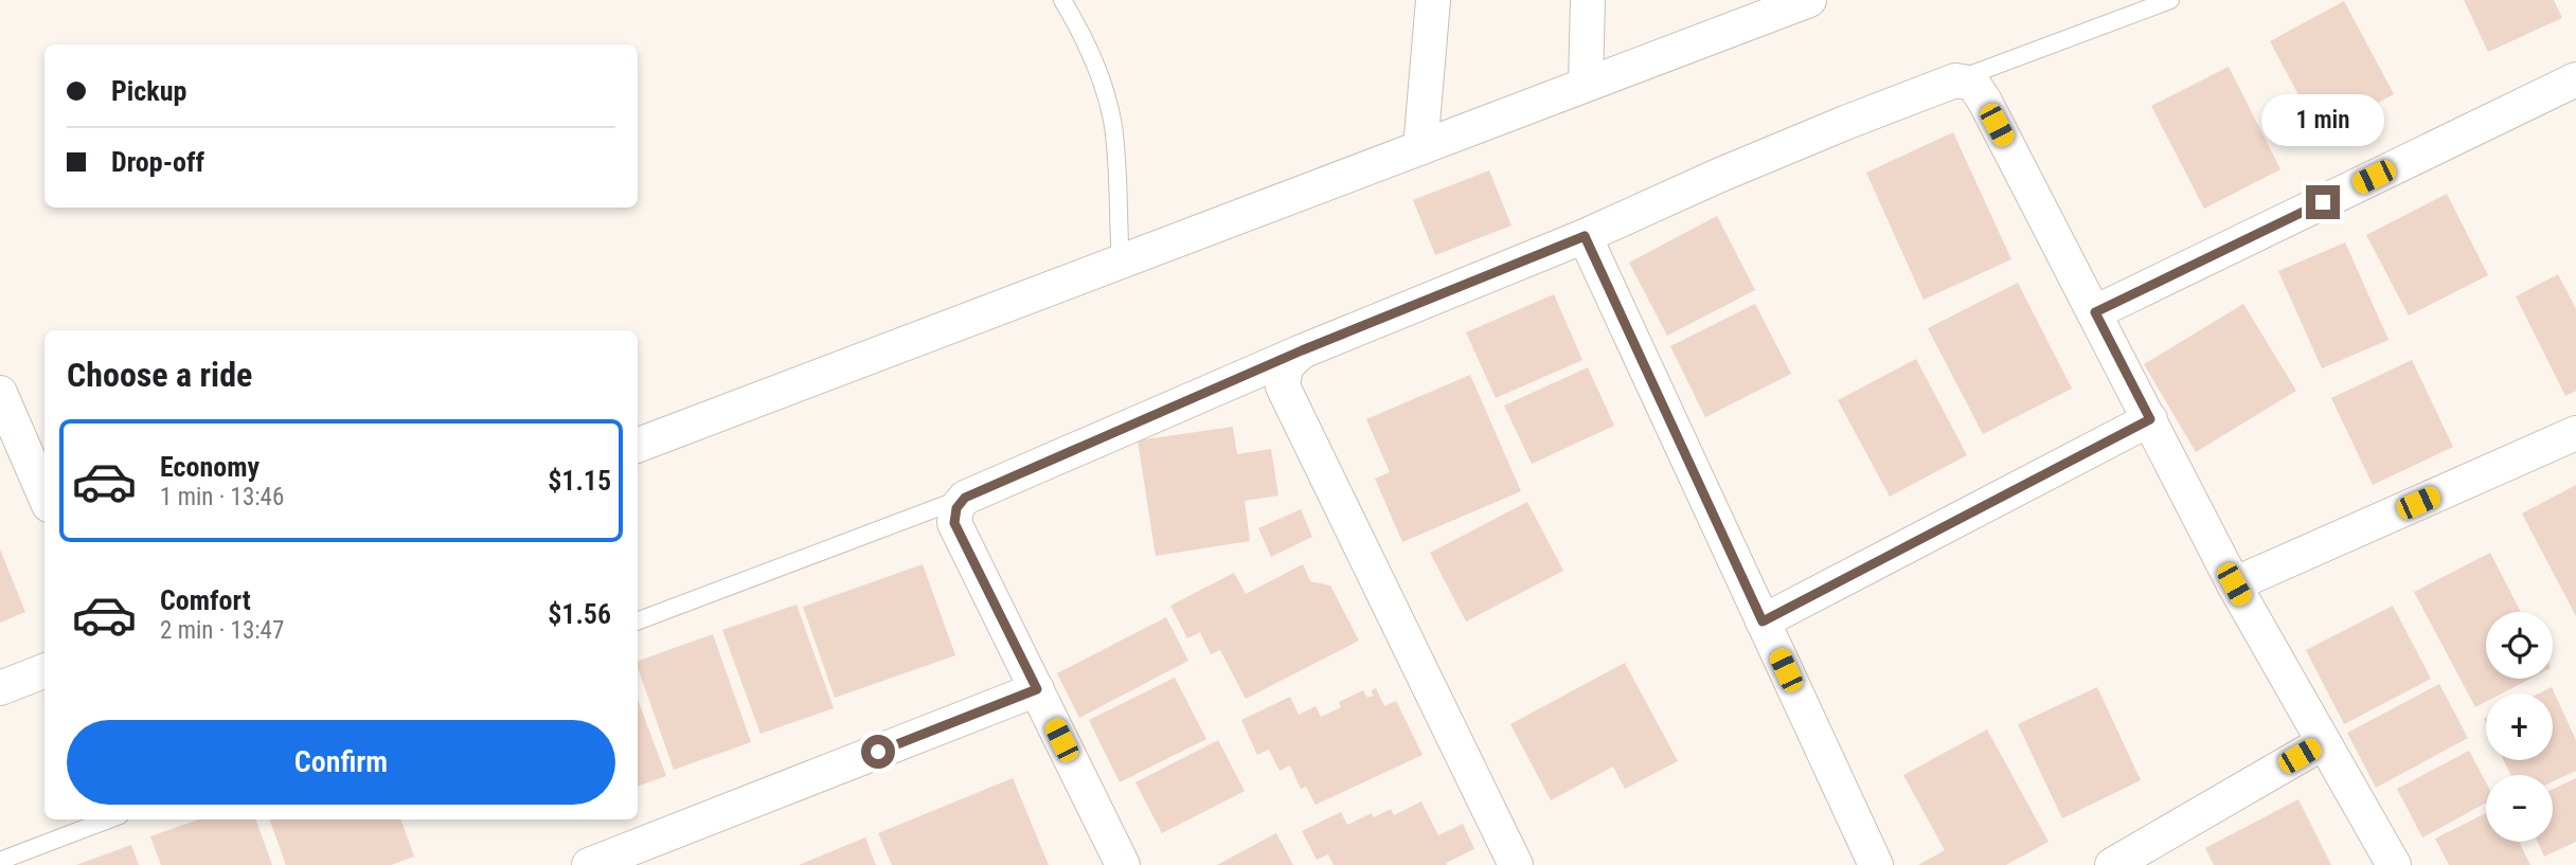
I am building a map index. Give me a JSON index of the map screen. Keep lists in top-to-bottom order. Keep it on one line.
{"page":{"banner":["Pickup","Drop-off"],"bubble":"1 min","heading":"Choose a ride","list":[{"name":"Economy","note":"1 min · 13:46","value":"$1.15"},{"name":"Comfort","note":"2 min · 13:47","value":"$1.56"}],"map_buttons":["+","−"],"buttons":"Confirm"}}
